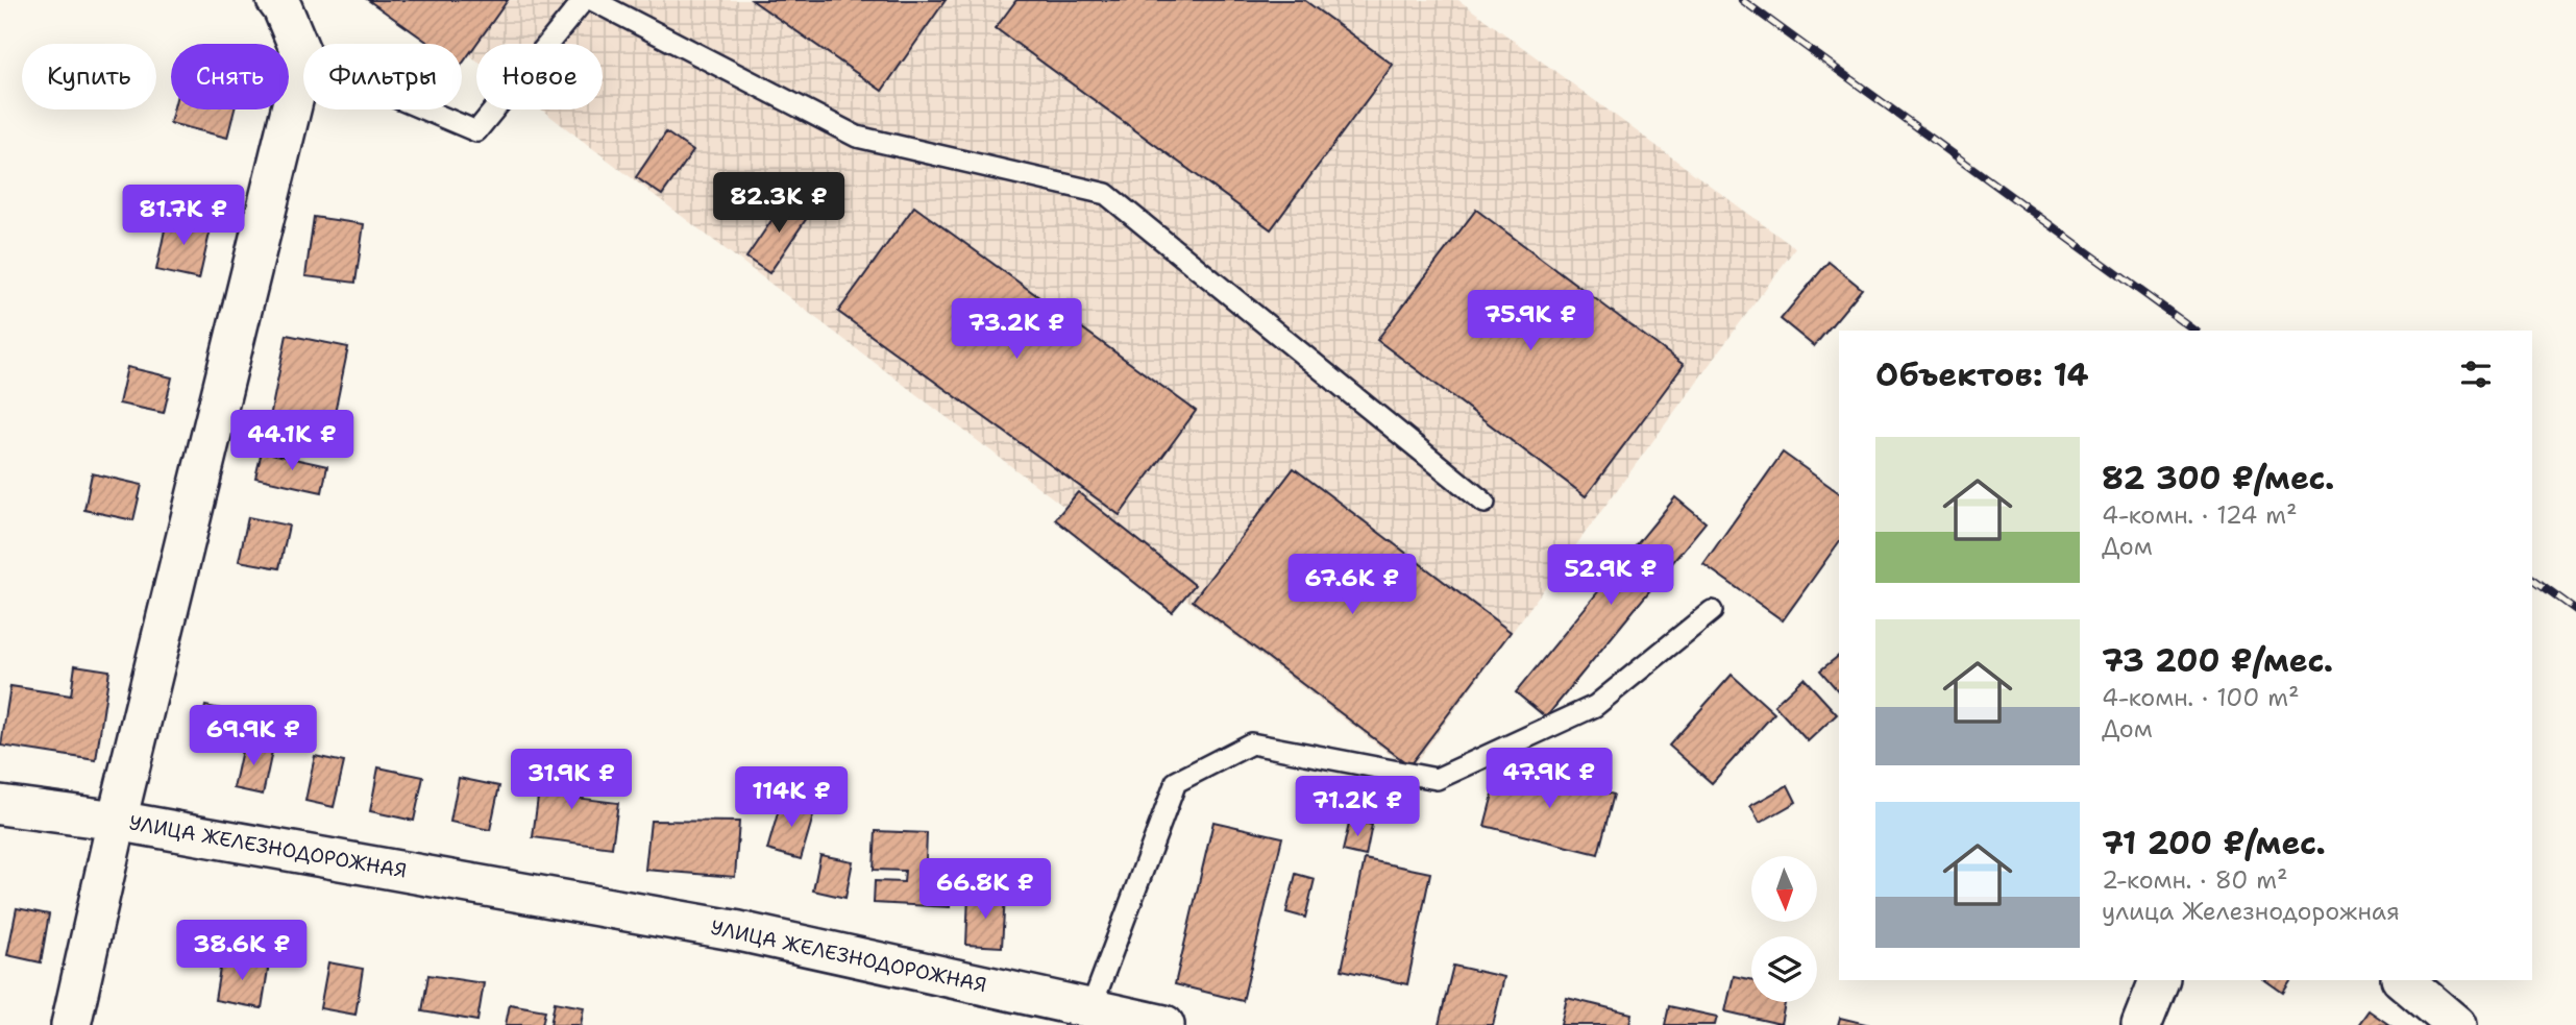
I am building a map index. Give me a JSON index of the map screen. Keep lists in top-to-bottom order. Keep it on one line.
{"streets":{"street":["УЛИЦА ЖЕЛЕЗНОДОРОЖНАЯ"]},"north":"bottom","page":{"chip":["Купить","Снять","Фильтры","Новое"],"price":["82.3K ₽","81.7K ₽","75.9K ₽","73.2K ₽","44.1K ₽","52.9K ₽","67.6K ₽","69.9K ₽","47.9K ₽","31.9K ₽","114K ₽","71.2K ₽","66.8K ₽","38.6K ₽"],"heading":"Объектов: 14","list":[{"name":"82 300 ₽/мес.","note":"4-комн. · 124 m² · Дом"},{"name":"73 200 ₽/мес.","note":"4-комн. · 100 m² · Дом"},{"name":"71 200 ₽/мес.","note":"2-комн. · 80 m² · улица Железнодорожная"}]}}
